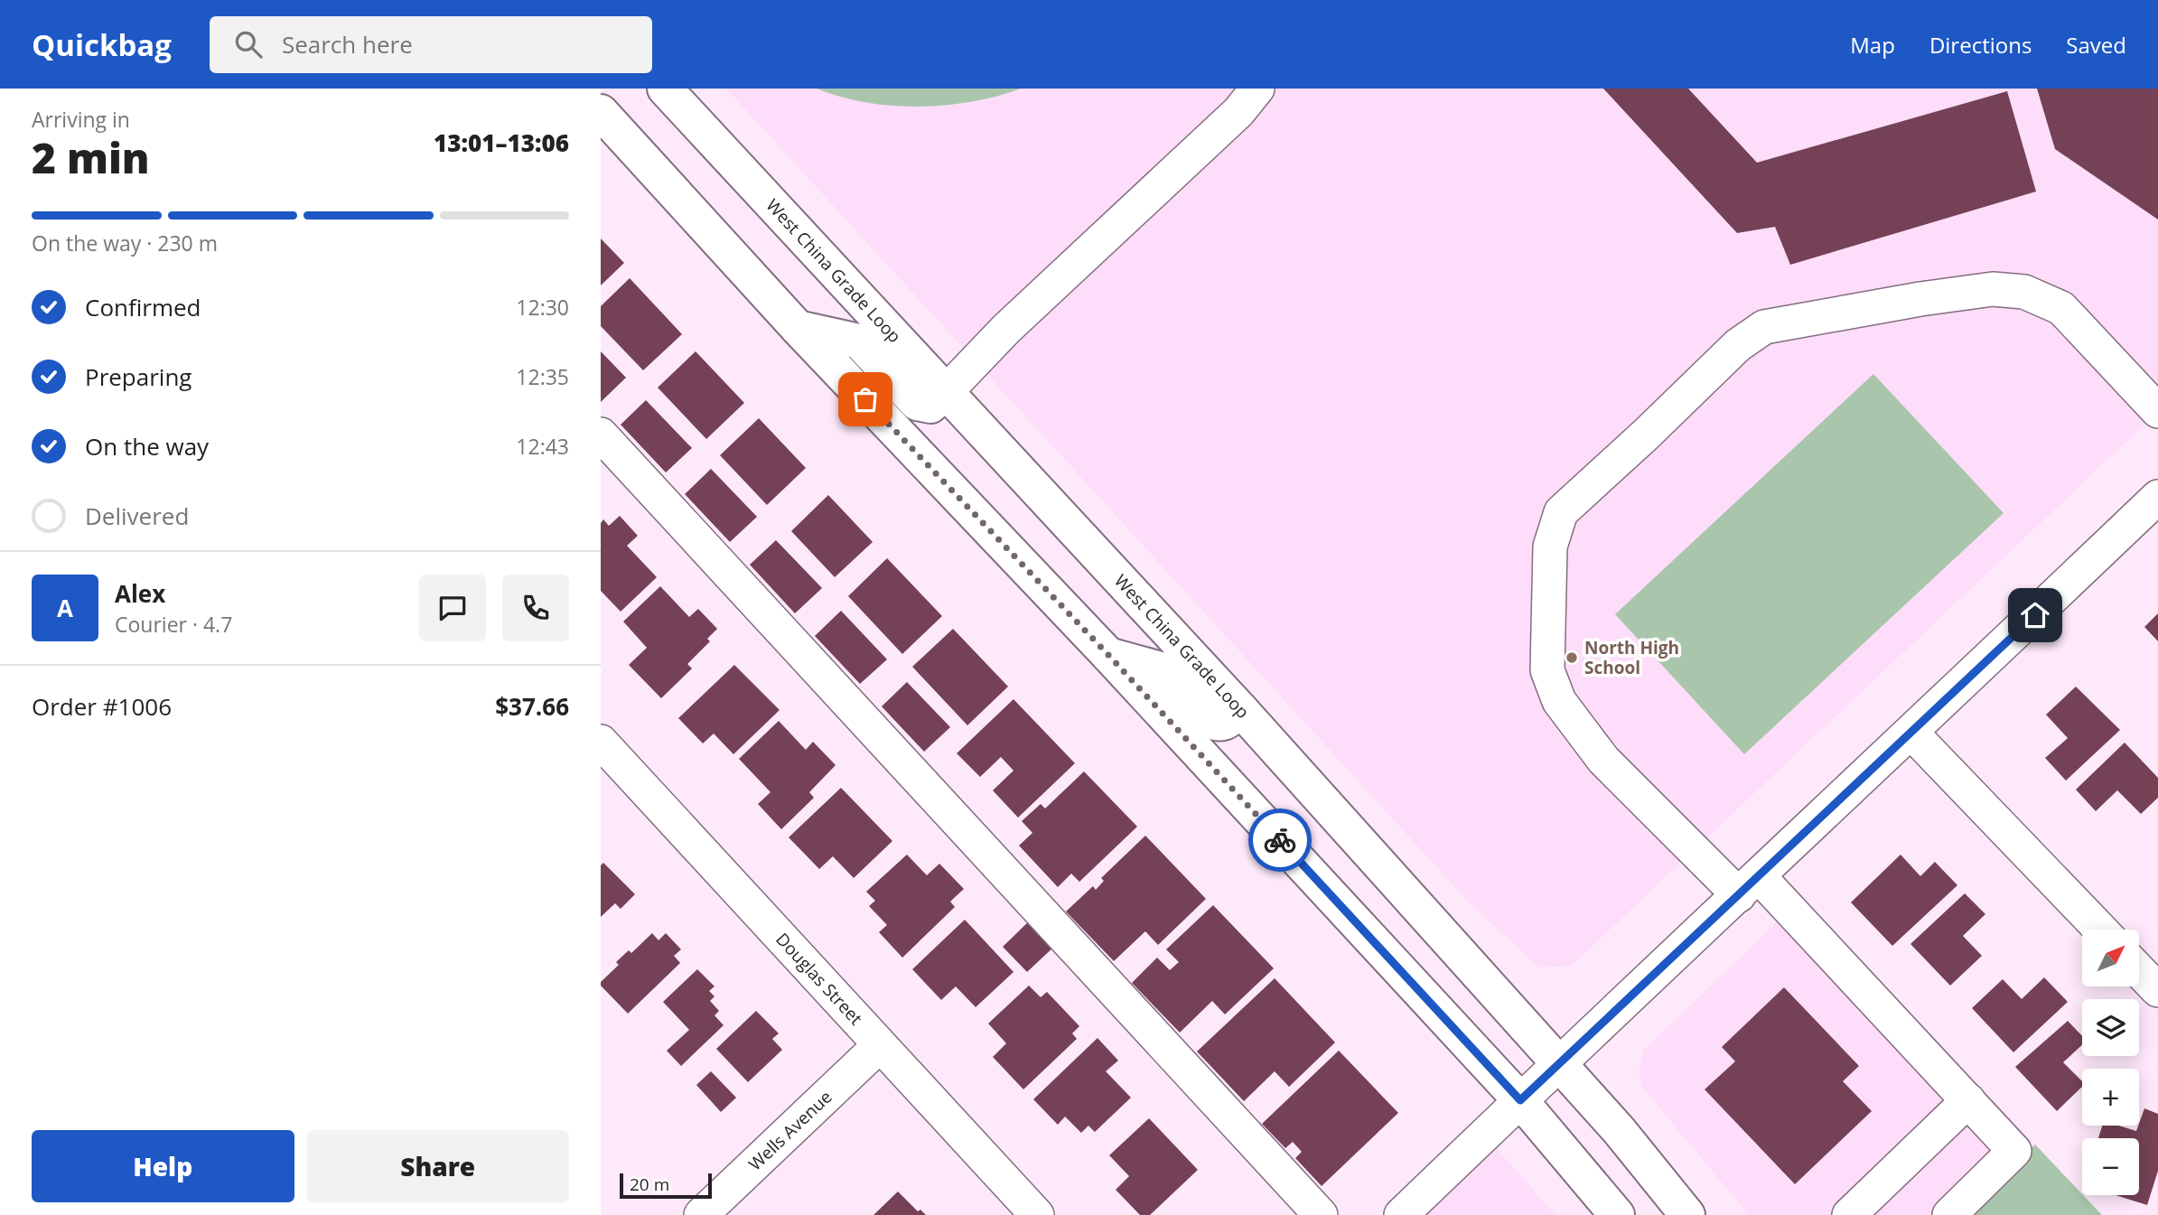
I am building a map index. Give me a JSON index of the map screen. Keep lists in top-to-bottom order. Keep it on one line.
{"streets":{"main road":["West China Grade Loop"],"street":["Douglas Street","Wells Avenue"]},"crossings":[["Douglas Street","Wells Avenue"]],"places":["North High School"],"scale_bar":"20 m","north":"top right","page":{"header":"Quickbag","search":"Search here","nav":["Map","Directions","Saved"],"heading":["2 min","Arriving in","13:01–13:06"],"panel":["Alex","Courier · 4.7","Order #1006","$37.66"],"bar":"On the way · 230 m","list":[["Confirmed","12:30"],["Preparing","12:35"],["On the way","12:43"],"Delivered"],"round":"A","map_buttons":["+","−"],"buttons":["Help","Share"],"scale":"20 m"}}
